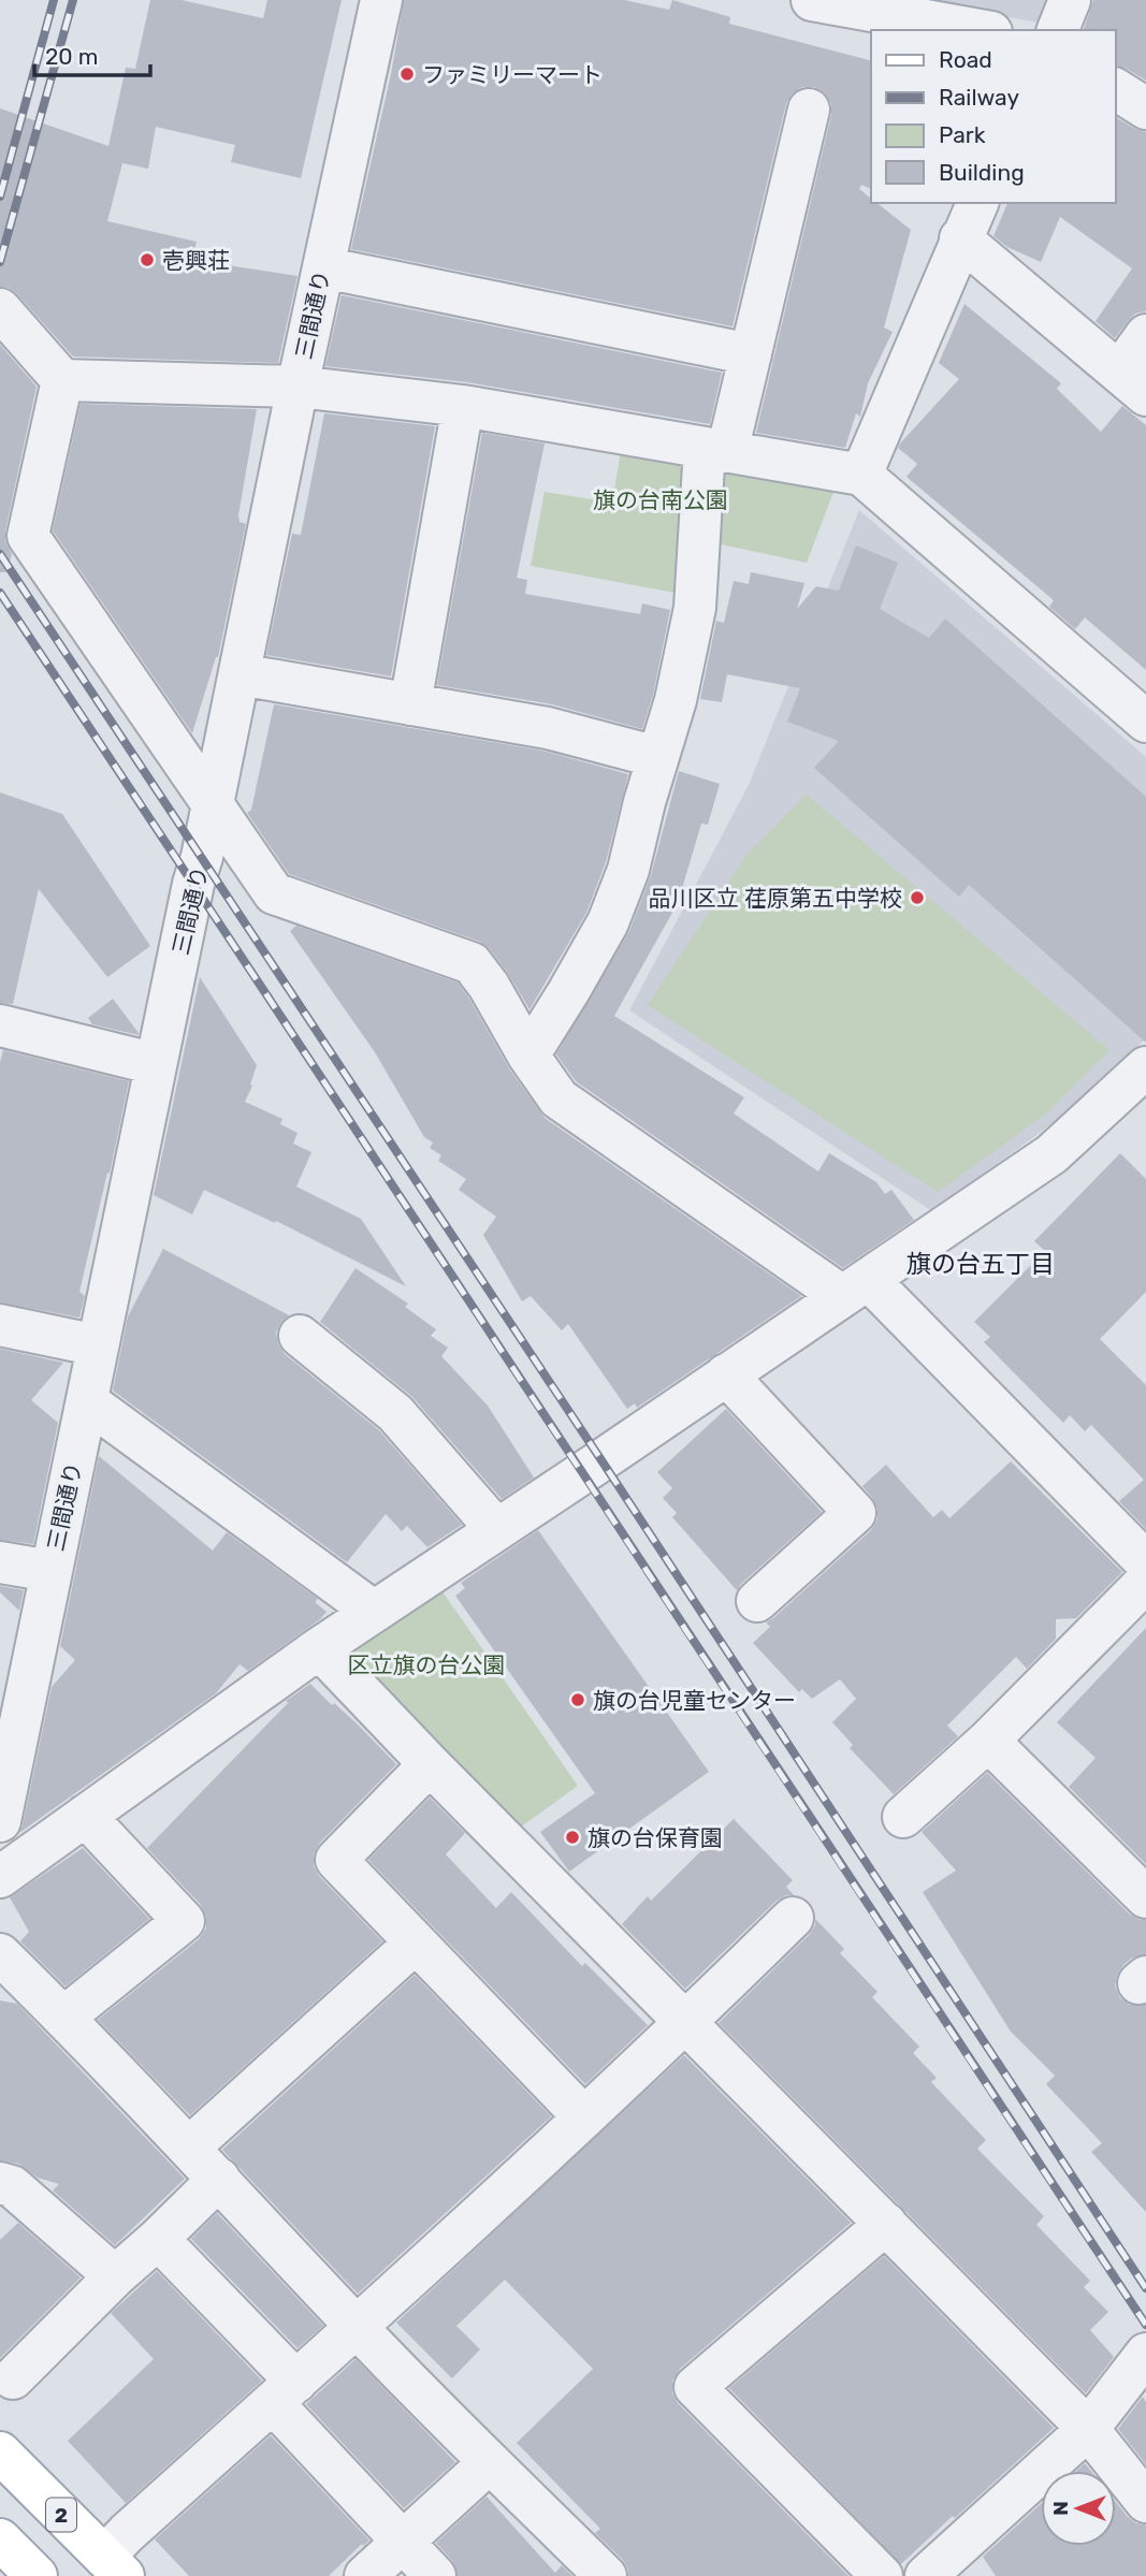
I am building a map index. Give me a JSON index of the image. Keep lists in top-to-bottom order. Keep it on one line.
{"streets":{"main road":["2"],"street":["三間通り"]},"districts":["旗の台五丁目"],"parks":["旗の台南公園","区立旗の台公園"],"places":["ファミリーマート","壱興荘","品川区立 荏原第五中学校","旗の台児童センター","旗の台保育園"],"legend":["Road","Railway","Park","Building"],"scale_bar":"20 m","north":"left"}
